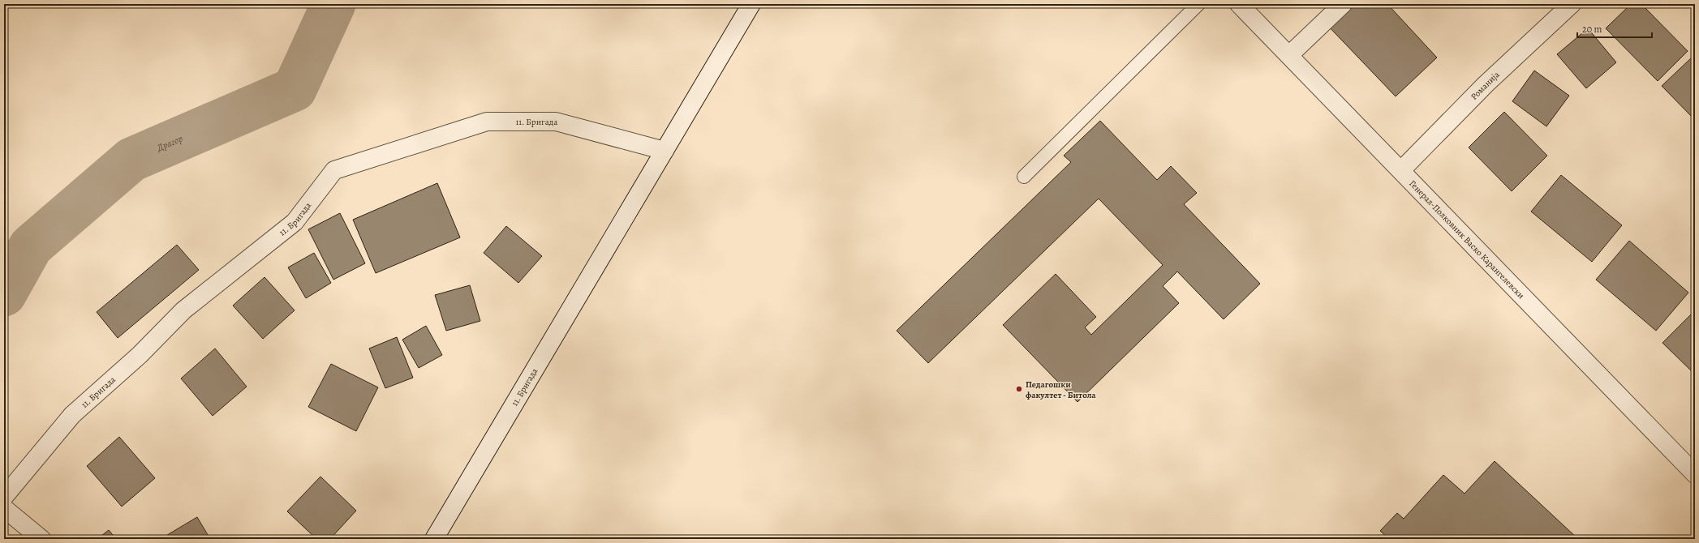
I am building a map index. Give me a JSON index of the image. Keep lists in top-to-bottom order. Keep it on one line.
{"streets":{"street":["Романија","11. Бригада","Генерал-Полковник Васко Карангелевски"]},"crossings":[["Романија","Генерал-Полковник Васко Карангелевски"]],"water":["Драгор"],"places":["Педагошки факултет - Битола"],"scale_bar":"20 m"}
